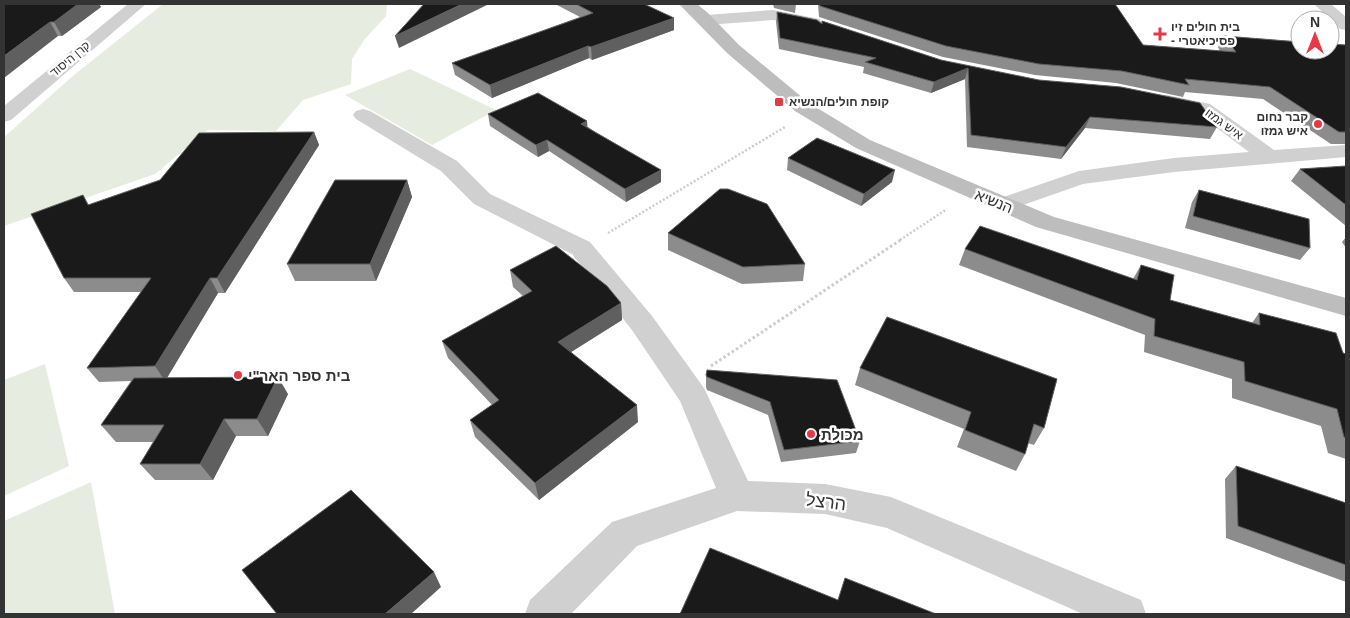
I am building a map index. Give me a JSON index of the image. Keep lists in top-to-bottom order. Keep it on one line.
{"streets":{"street":["קרן היסוד","איש גמזו","הנשיא","הרצל"]},"crossings":[["איש גמזו","הנשיא"]],"places":{"health":["בית חולים זיו - פסיכיאטרי"],"transit":["קופת חולים/הנשיא"],"other":["קבר נחום איש גמזו","בית ספר האר\"י","מכולת"]},"north":"top"}
